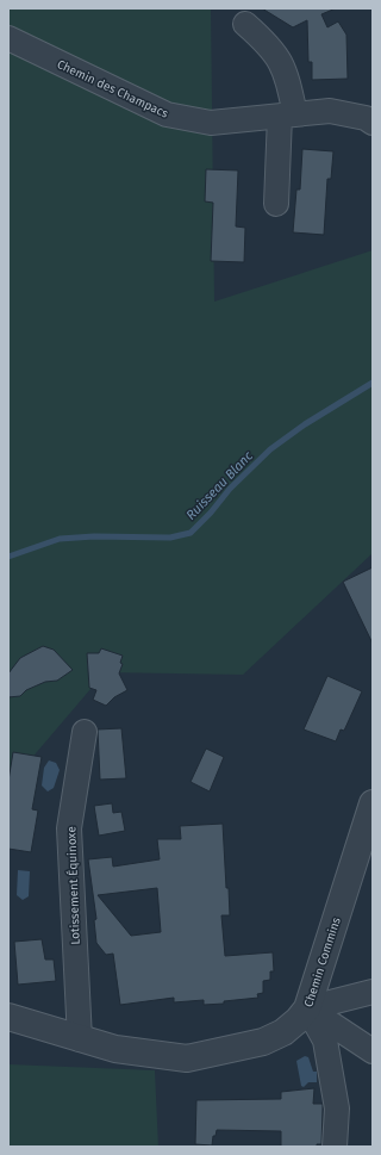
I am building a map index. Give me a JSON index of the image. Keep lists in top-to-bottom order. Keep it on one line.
{"streets":{"street":["Chemin des Champacs","Lotissement Équinoxe","Chemin Commins"]},"crossings":[["Lotissement Équinoxe","Chemin Commins"]],"water":["Ruisseau Blanc"]}
